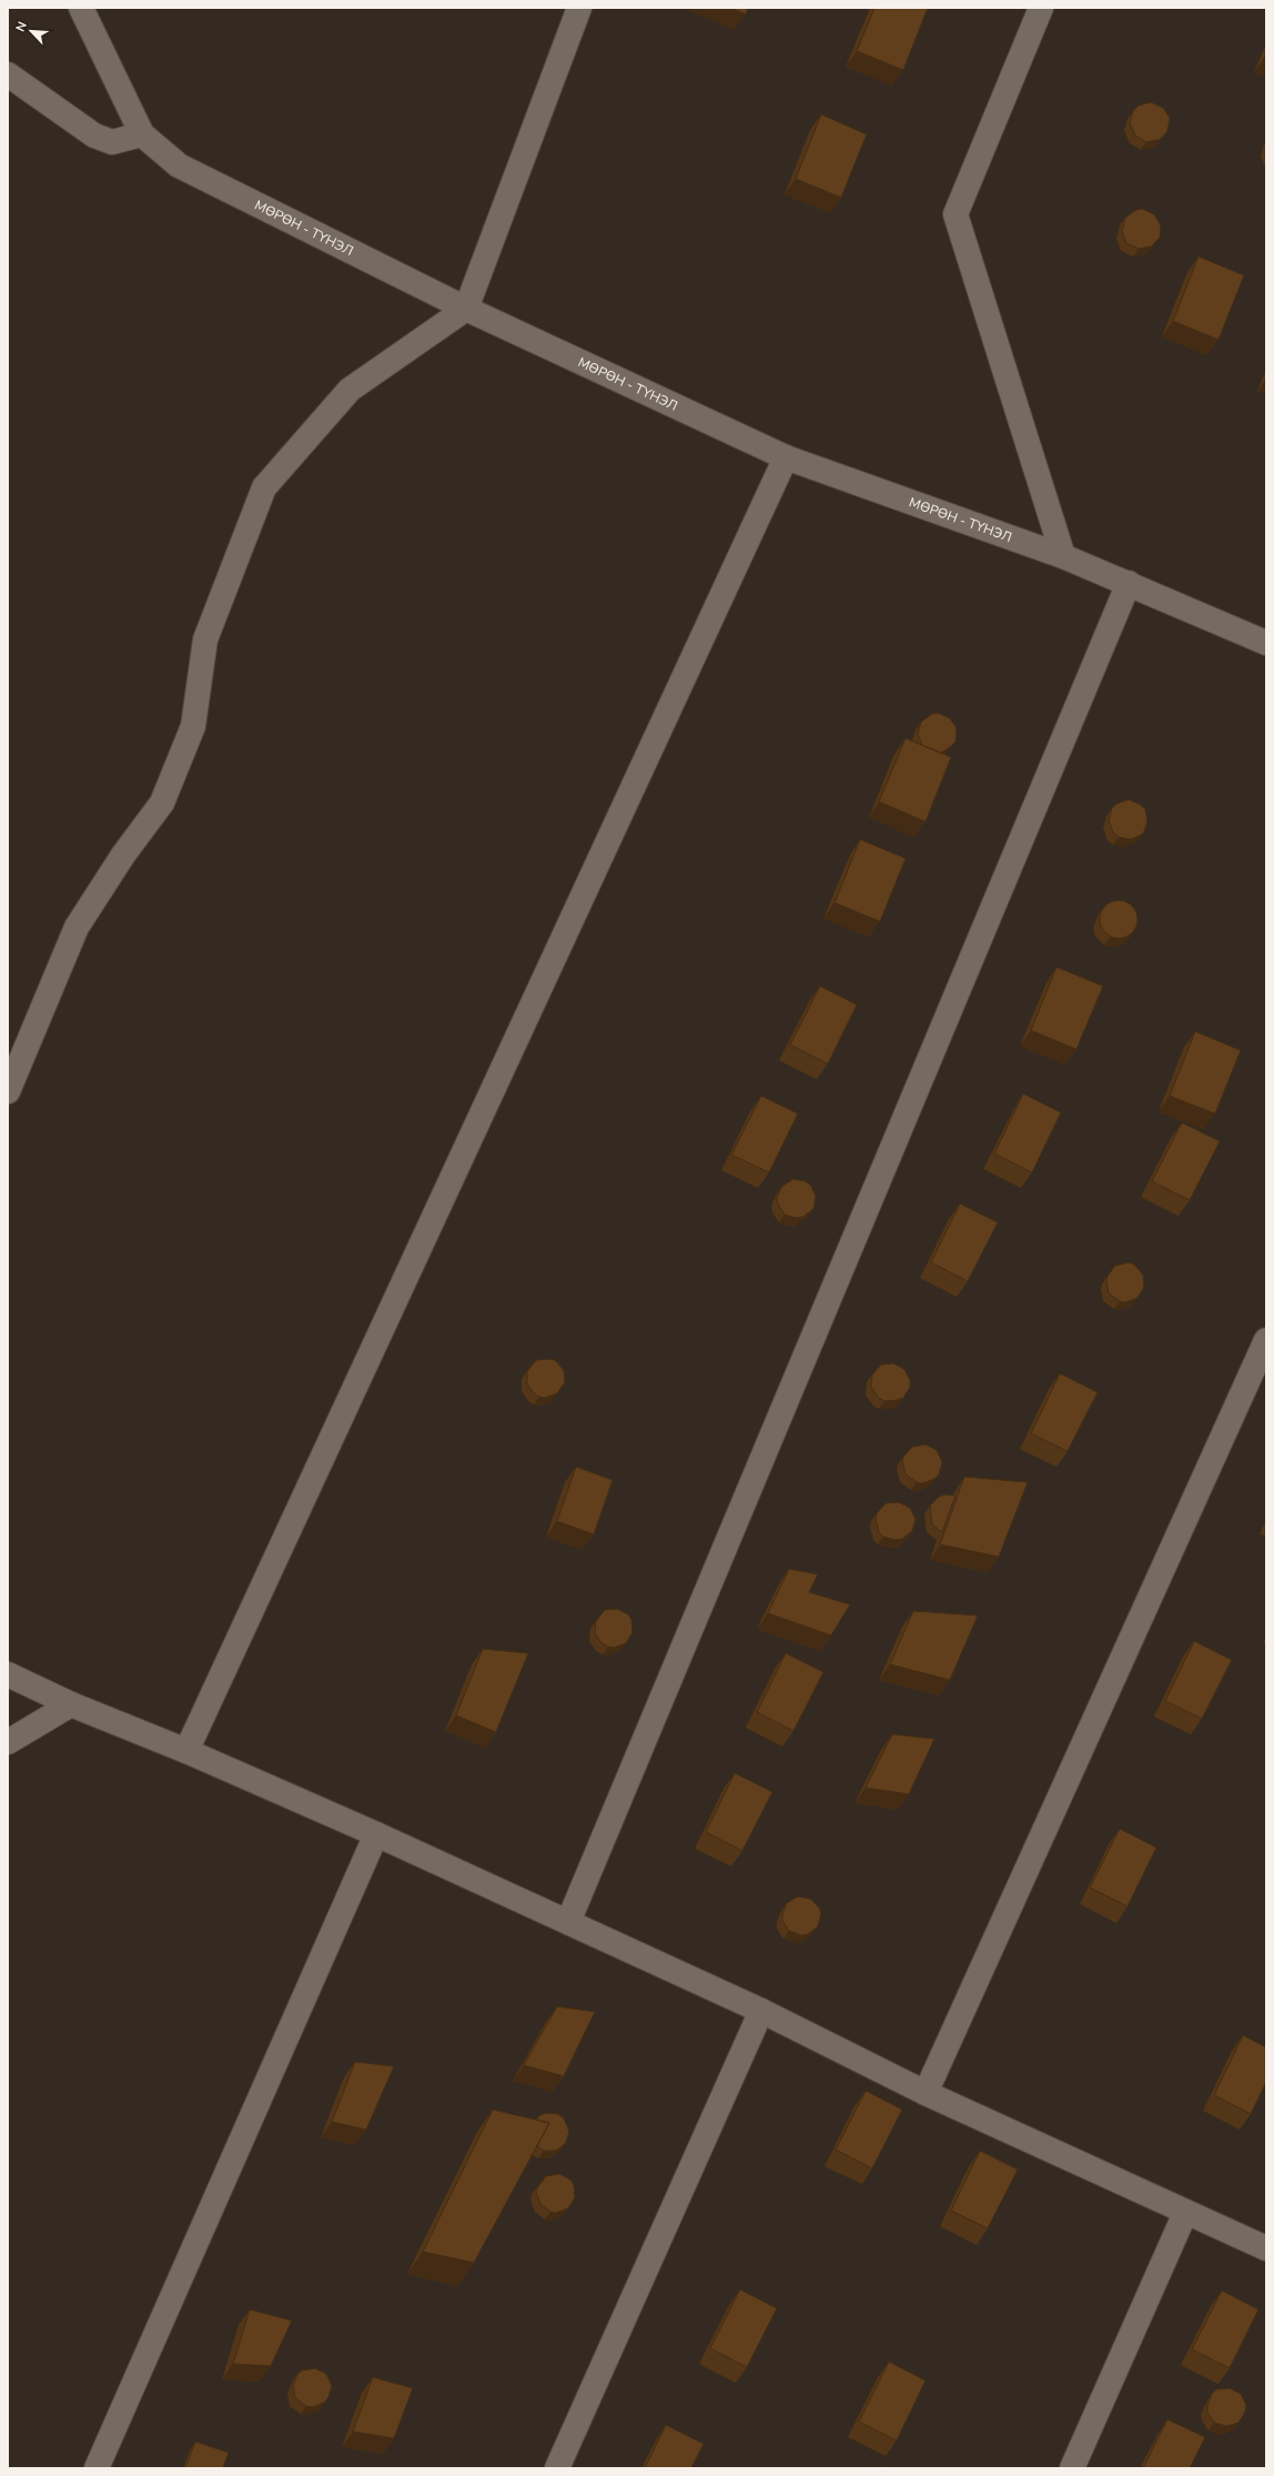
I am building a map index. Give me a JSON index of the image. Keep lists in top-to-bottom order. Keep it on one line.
{"streets":{"street":["МӨРӨН - ТҮНЭЛ"]},"north":"top left"}
